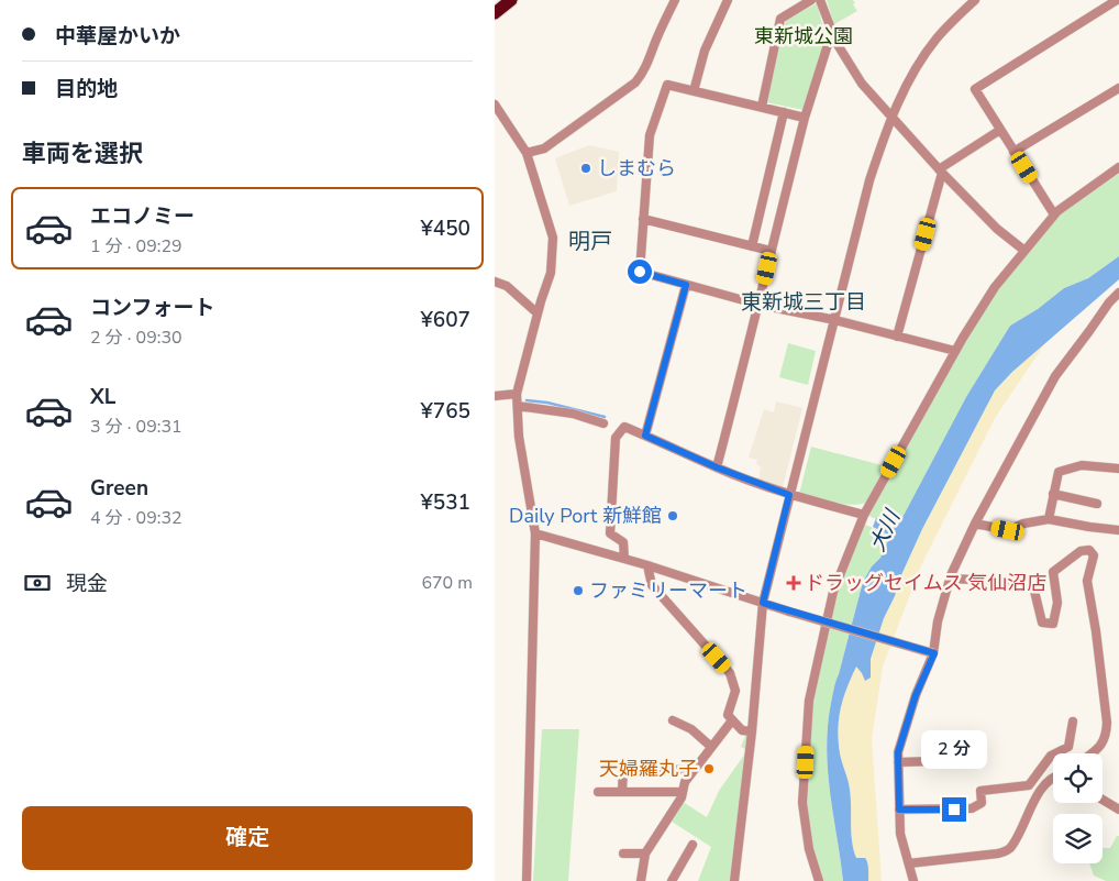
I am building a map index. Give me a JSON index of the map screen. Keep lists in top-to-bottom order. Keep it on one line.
{"districts":["明戸","東新城三丁目"],"water":["大川"],"parks":["東新城公園"],"places":{"other":["しまむら","Daily Port 新鮮館","ファミリーマート","天婦羅丸子"],"health":["ドラッグセイムス 気仙沼店"]},"page":{"banner":["中華屋かいか","目的地"],"heading":"車両を選択","list":[{"name":"エコノミー","note":"1 分 · 09:29","value":"¥450"},{"name":"コンフォート","note":"2 分 · 09:30","value":"¥607"},{"name":"XL","note":"3 分 · 09:31","value":"¥765"},{"name":"Green","note":"4 分 · 09:32","value":"¥531"}],"pay":["現金","670 m"],"bubble":"2 分","buttons":"確定"}}
